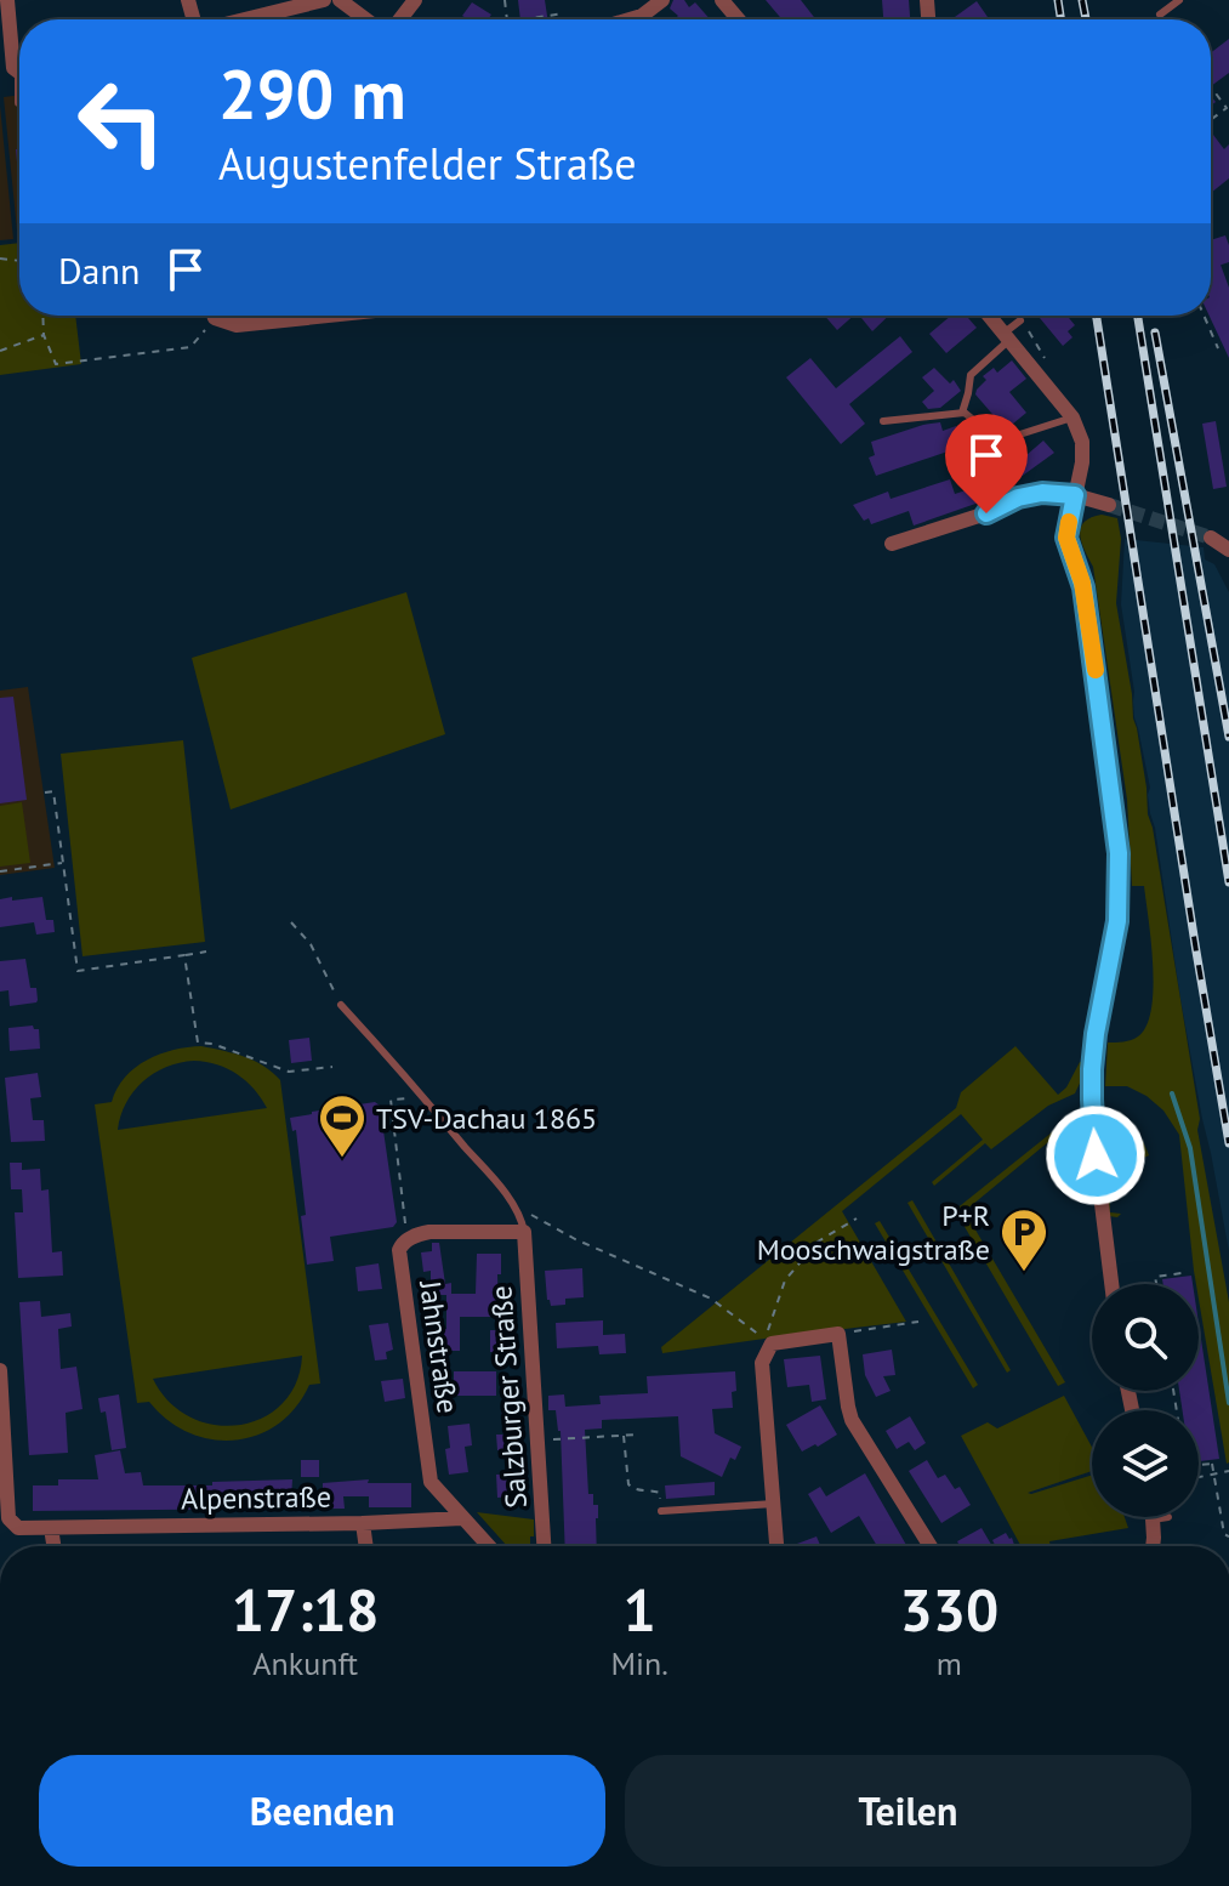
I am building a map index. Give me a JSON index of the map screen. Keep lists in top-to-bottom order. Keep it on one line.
{"streets":{"street":["Jahnstraße","Salzburger Straße","Alpenstraße"]},"crossings":[["Jahnstraße","Alpenstraße"]],"places":{"sports":["TSV-Dachau 1865"],"parking":["P+R Mooschwaigstraße"]},"page":{"turn":["290 m","Augustenfelder Straße"],"then":"Dann","eta":["17:18","Ankunft","1","Min.","330","m"],"buttons":["Beenden","Teilen"]}}
